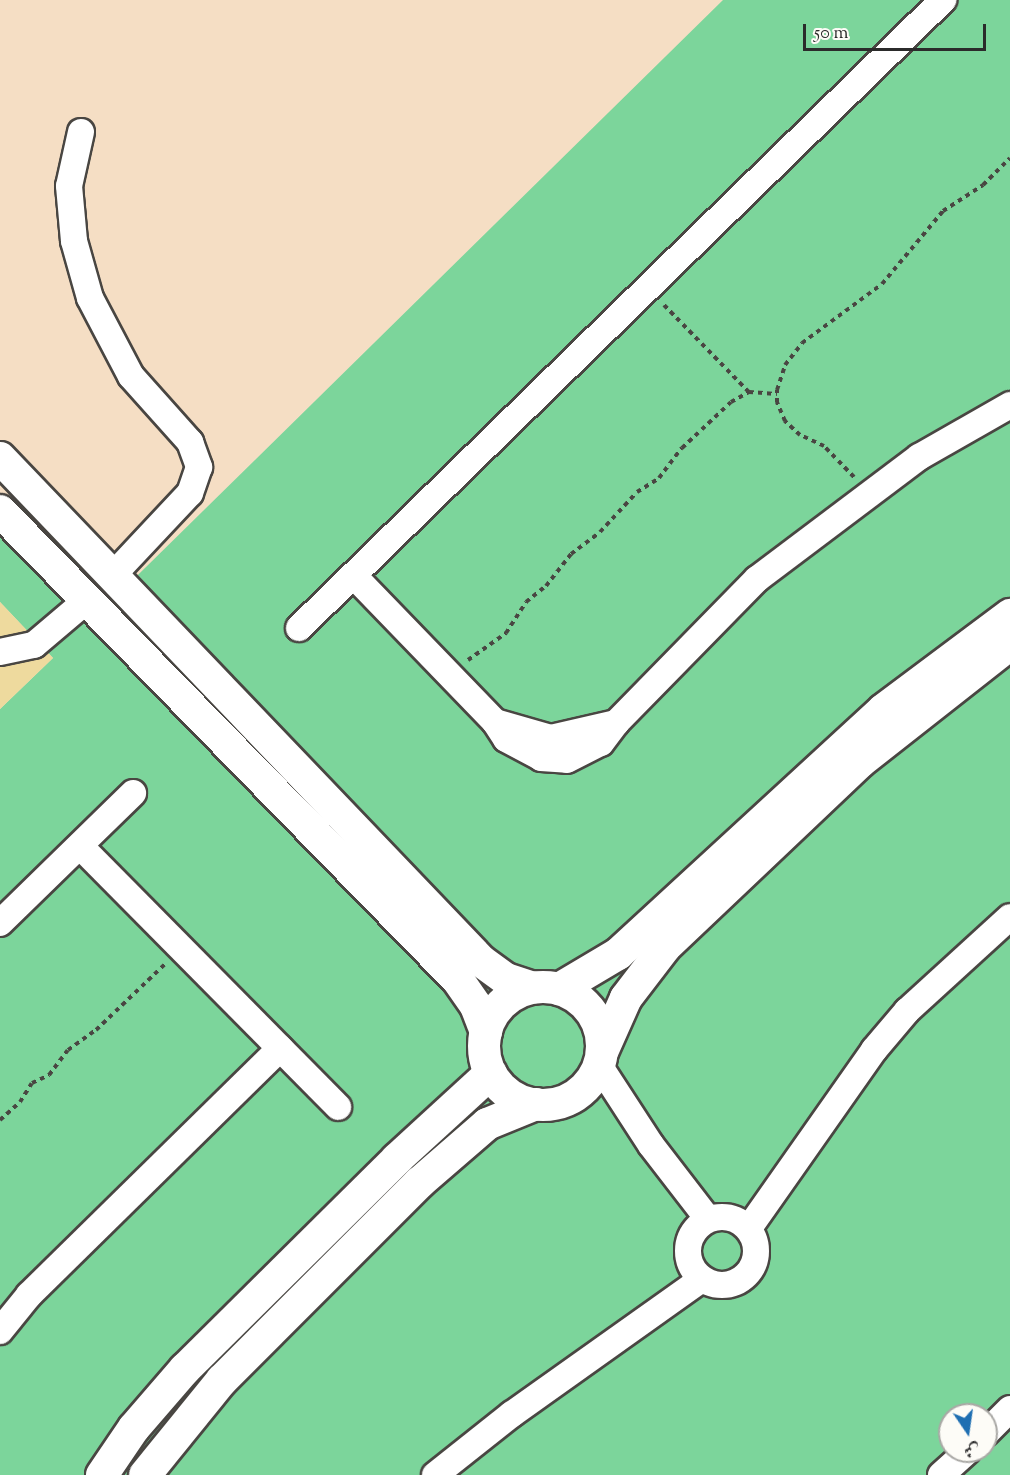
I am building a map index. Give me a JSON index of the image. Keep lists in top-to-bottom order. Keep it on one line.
{"scale_bar":"50 m","north":"bottom"}
